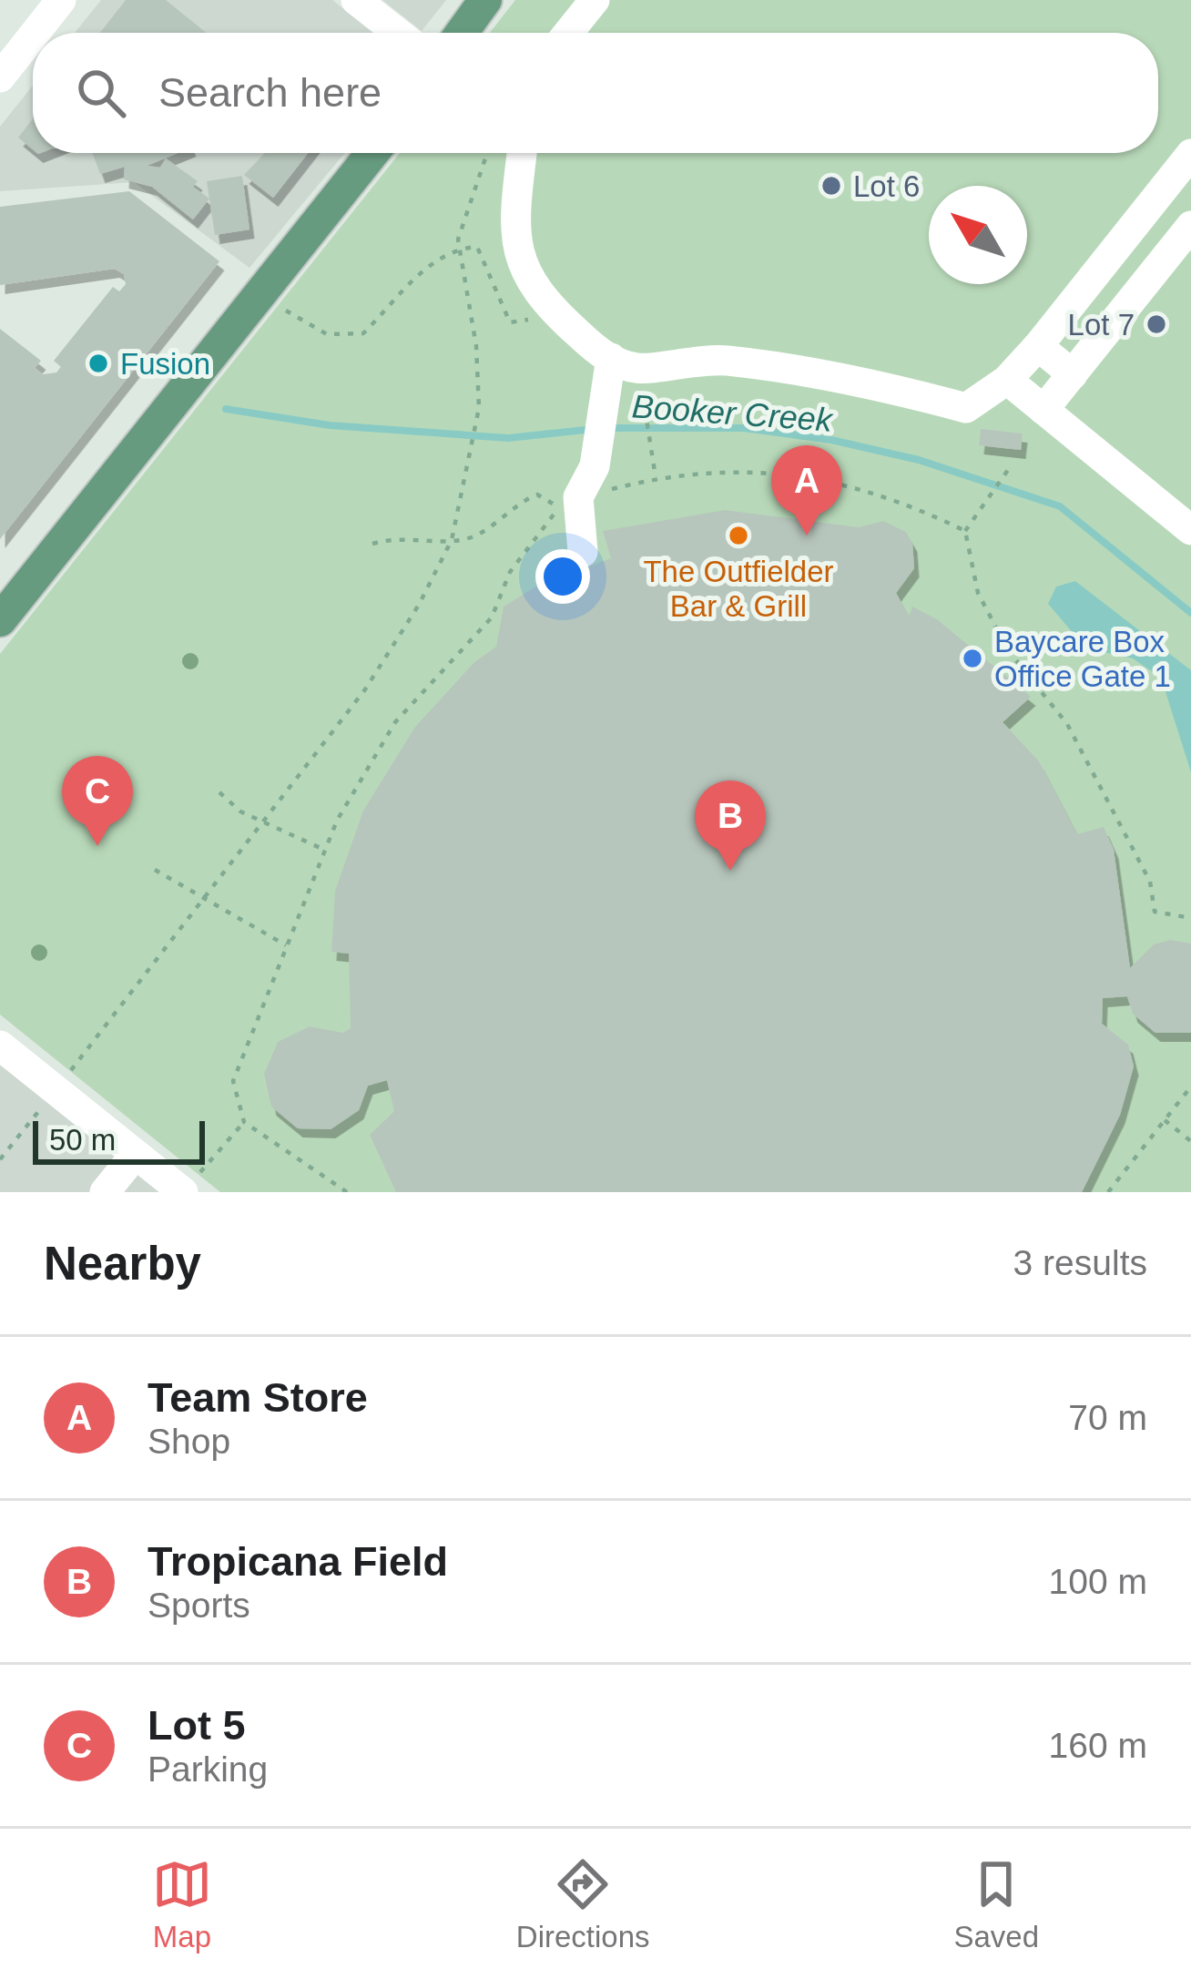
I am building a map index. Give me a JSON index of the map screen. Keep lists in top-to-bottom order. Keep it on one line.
{"water":["Booker Creek"],"places":["Lot 6","Lot 7","Fusion","The Outfielder Bar & Grill","Baycare Box Office Gate 1"],"scale_bar":"50 m","north":"top left","page":{"search":"Search here","pins":["A","C","B"],"scale":"50 m","heading":["Nearby","3 results"],"list":[{"mark":"A","name":"Team Store","note":"Shop","value":"70 m"},{"mark":"B","name":"Tropicana Field","note":"Sports","value":"100 m"},{"mark":"C","name":"Lot 5","note":"Parking","value":"160 m"}],"nav":["Map","Directions","Saved"]}}
